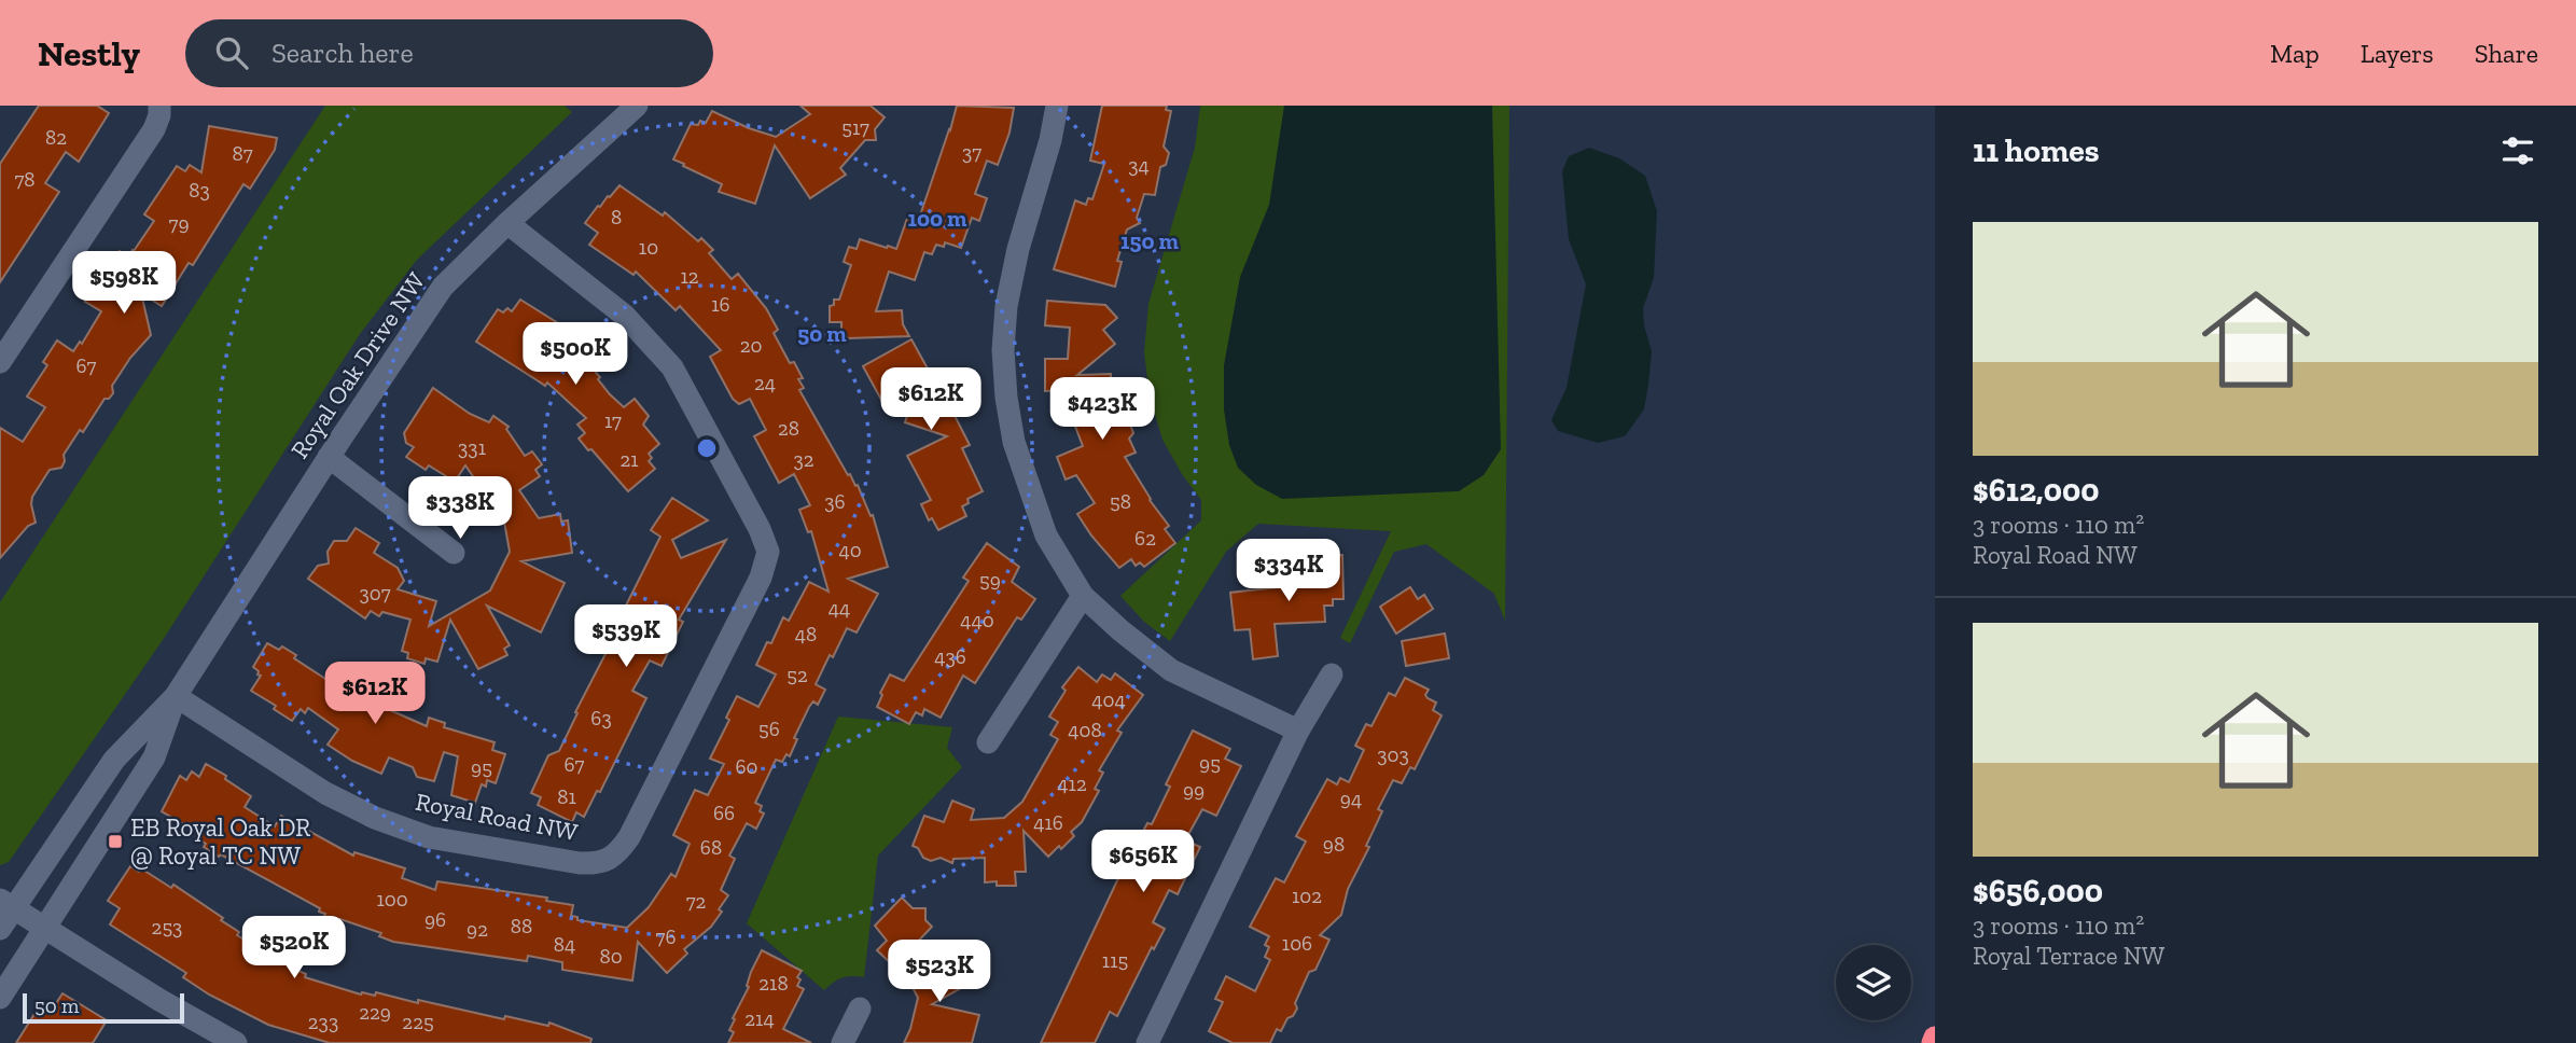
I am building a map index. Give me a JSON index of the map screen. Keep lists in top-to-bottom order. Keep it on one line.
{"streets":{"street":["Royal Oak Drive NW","Royal Road NW"]},"crossings":[["Royal Oak Drive NW","Royal Road NW"]],"places":{"transit":["EB Royal Oak DR @ Royal TC NW"]},"house_numbers":["517","82","37","87","34","78","83","8","79","10","12","16","20","67","24","17","28","331","21","32","36","58","62","40","59","307","44","440","48","436","52","404","63","56","408","303","95","67","60","95","412","99","81","94","66","416","98","68","102","100","72","96","88","253","92","76","106","84","80","115","218","229","214","233","225"],"scale_bar":"50 m","page":{"header":"Nestly","search":"Search here","nav":["Map","Layers","Share"],"heading":"11 homes","list":[{"name":"$612,000","note":"3 rooms · 110 m² · Royal Road NW"},{"name":"$656,000","note":"3 rooms · 110 m² · Royal Terrace NW"}],"price":["$598K","$500K","$612K","$423K","$338K","$334K","$539K","$612K","$656K","$520K","$523K"],"scale":"50 m"},"rings":["100 m","150 m","50 m"]}
